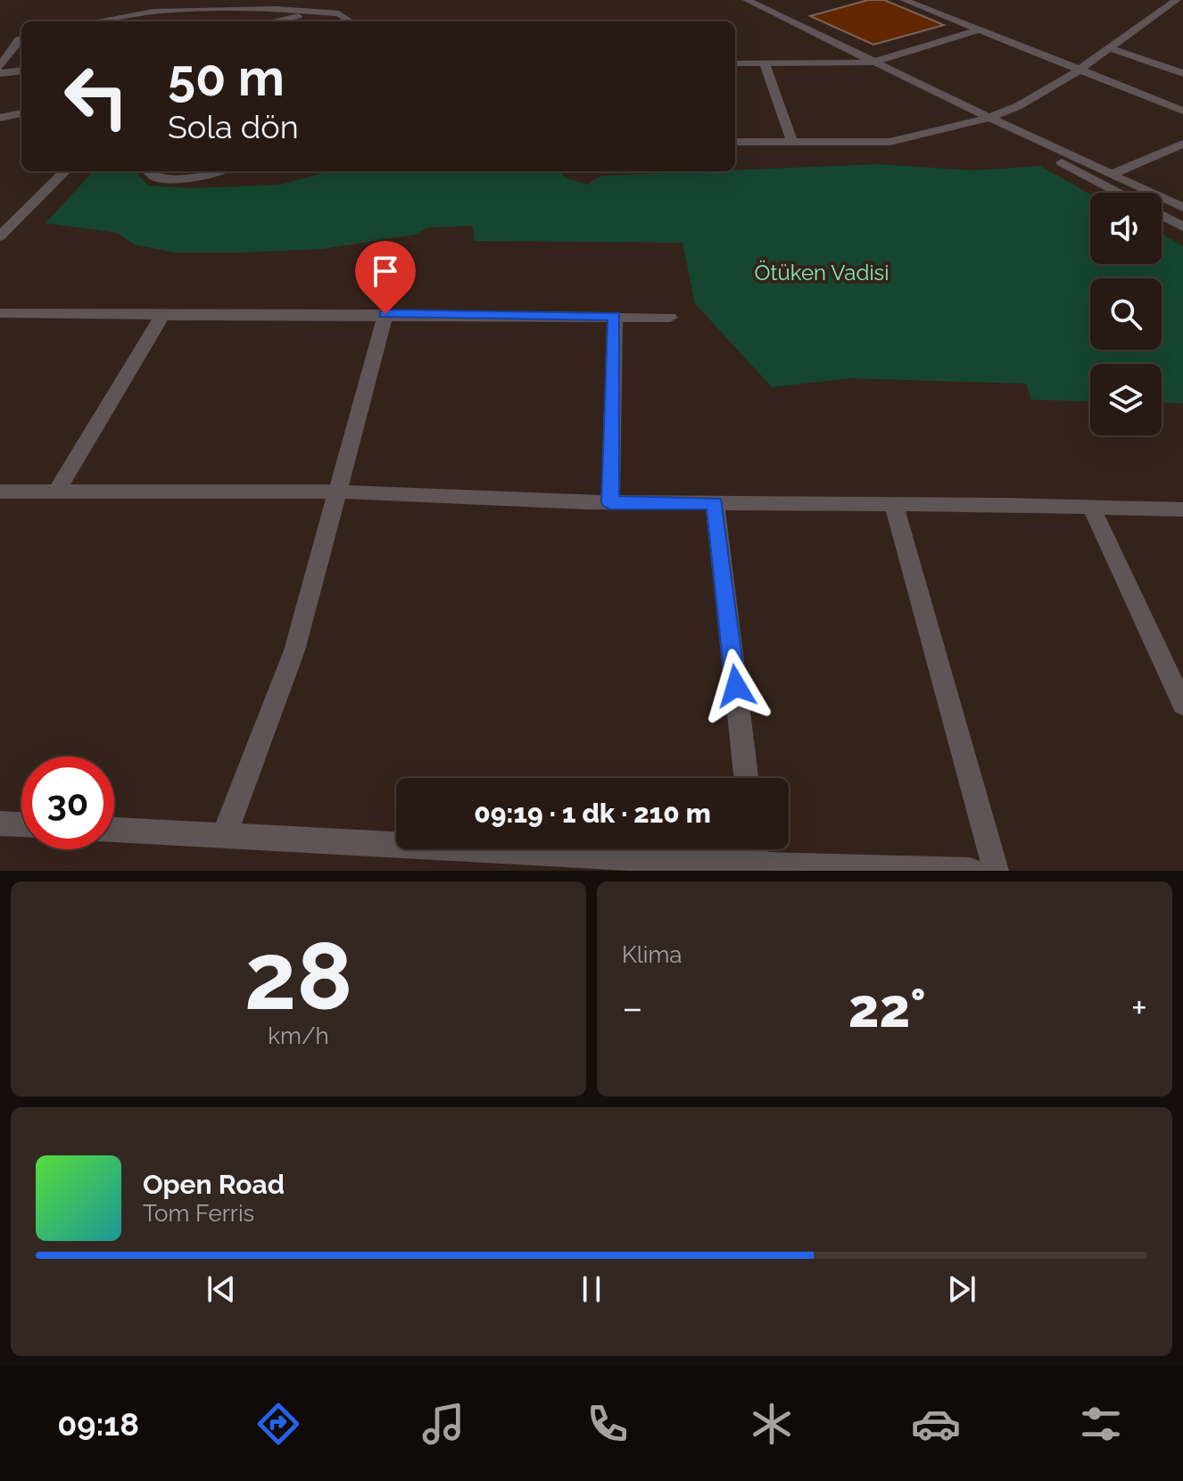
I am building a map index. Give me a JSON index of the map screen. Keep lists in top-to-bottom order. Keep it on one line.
{"parks":["Ötüken Vadisi"],"page":{"turn":["50 m","Sola dön"],"limit":"30","trip":"09:19 · 1 dk · 210 m","tile":[["28","km/h"],"Klima"],"heat":["−","22°","+"],"song":["Open Road","Tom Ferris"],"tabs":"09:18"}}
